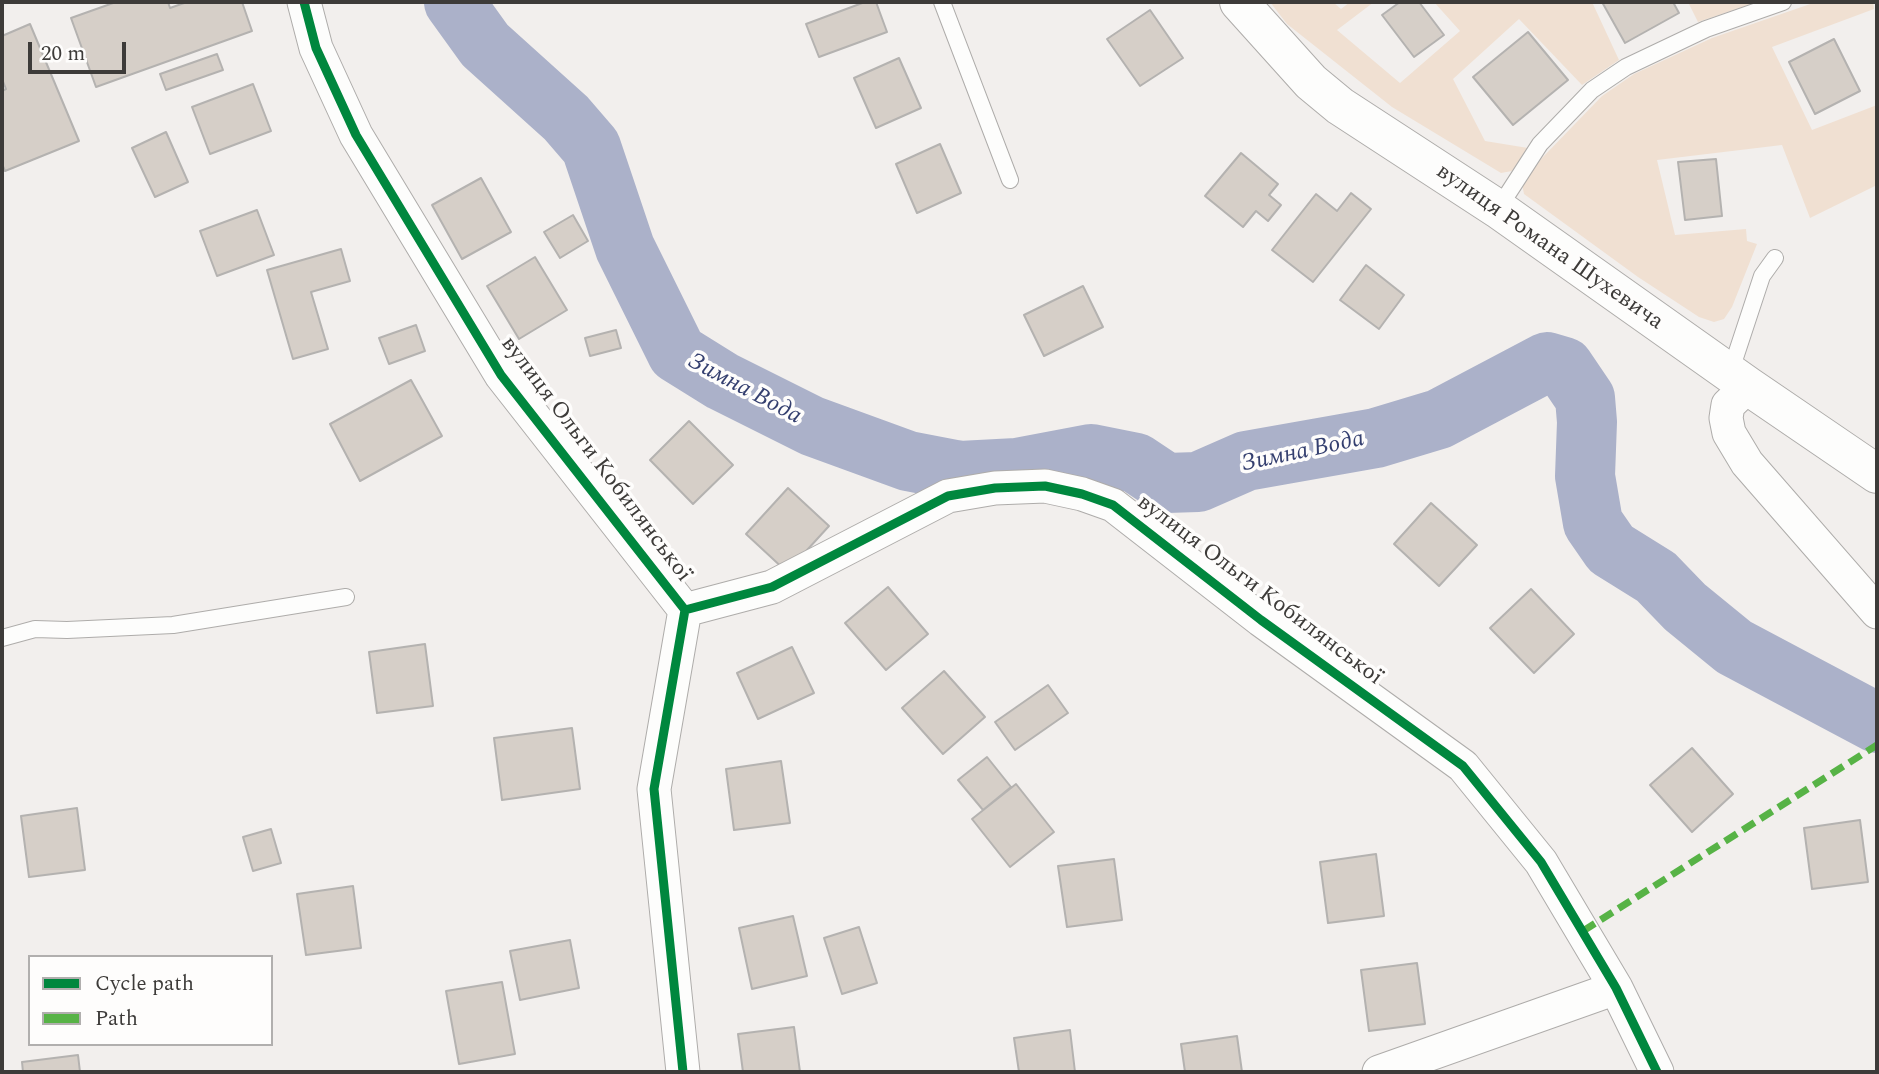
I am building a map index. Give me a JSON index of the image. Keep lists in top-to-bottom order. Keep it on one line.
{"streets":{"main road":["вулиця Романа Шухевича"],"street":["вулиця Ольги Кобилянської"]},"water":["Зимна Вода"],"legend":["Cycle path","Path"],"scale_bar":"20 m"}
